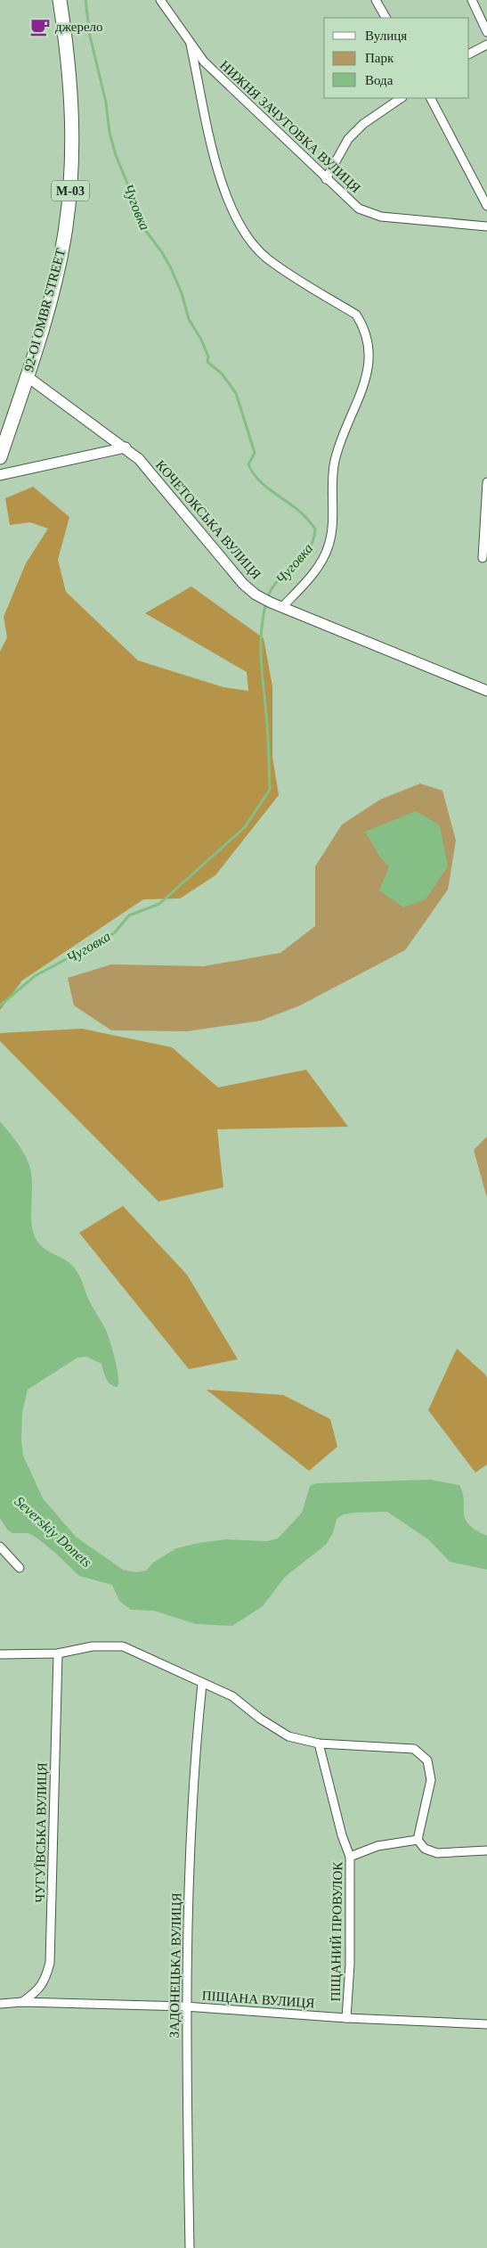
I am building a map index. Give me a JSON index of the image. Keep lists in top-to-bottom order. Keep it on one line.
{"streets":{"highway":["М-03","92-OI OMBR STREET"],"main road":["КОЧЕТОКСЬКА ВУЛИЦЯ"],"street":["НИЖНЯ ЗАЧУГОВКА ВУЛИЦЯ","ЧУГУЇВСЬКА ВУЛИЦЯ","ПІЩАНИЙ ПРОВУЛОК","ЗАДОНЕЦЬКА ВУЛИЦЯ","ПІЩАНА ВУЛИЦЯ"]},"crossings":[["НИЖНЯ ЗАЧУГОВКА ВУЛИЦЯ","КОЧЕТОКСЬКА ВУЛИЦЯ"],["92-OI OMBR STREET","КОЧЕТОКСЬКА ВУЛИЦЯ"],["ЧУГУЇВСЬКА ВУЛИЦЯ","ПІЩАНА ВУЛИЦЯ"],["ПІЩАНИЙ ПРОВУЛОК","ПІЩАНА ВУЛИЦЯ"],["ЗАДОНЕЦЬКА ВУЛИЦЯ","ПІЩАНА ВУЛИЦЯ"]],"water":["Чуговка","Severskiy Donets"],"places":{"cafe":["джерело"]},"legend":["Вулиця","Парк","Вода"]}
